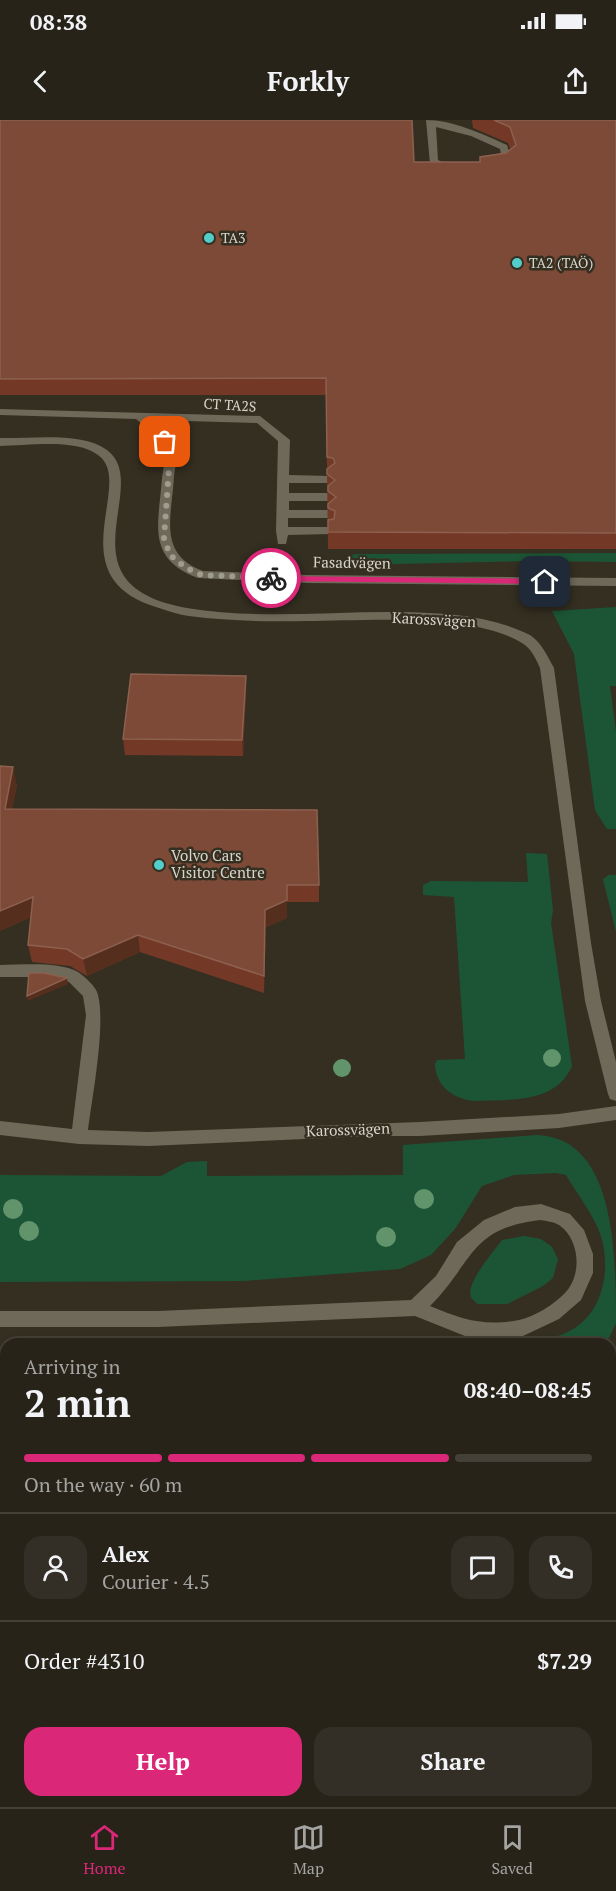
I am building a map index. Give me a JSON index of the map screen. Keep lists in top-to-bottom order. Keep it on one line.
{"streets":{"street":["CT TA2S","Fasadvägen","Karossvägen"]},"crossings":[["CT TA2S","Fasadvägen"]],"places":["TA3","TA2 (TAÖ)","Volvo Cars Visitor Centre"],"page":{"status":"08:38","header":"Forkly","heading":["2 min","Arriving in","08:40–08:45"],"panel":["Alex","Courier · 4.5","Order #4310","$7.29"],"bar":"On the way · 60 m","buttons":["Help","Share"],"tabs":["Home","Map","Saved"]}}
